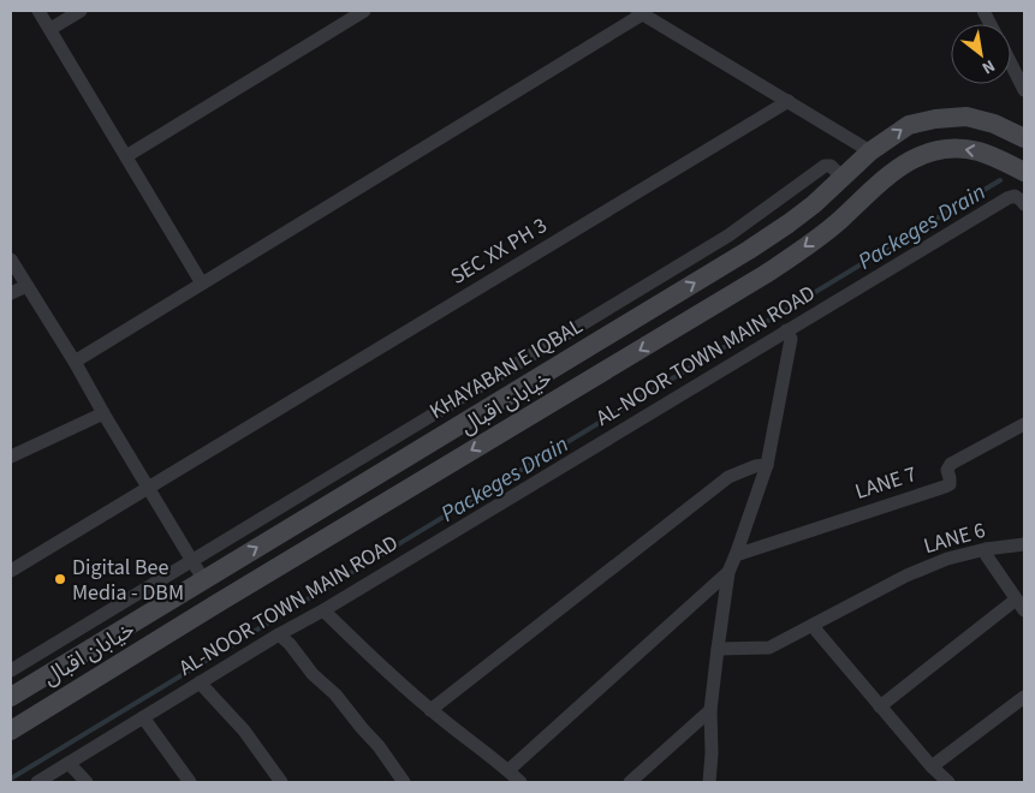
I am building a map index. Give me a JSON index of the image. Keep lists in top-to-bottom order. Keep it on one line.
{"streets":{"main road":["KHAYABAN E IQBAL","خیابان اقبال"],"street":["SEC XX PH 3","AL-NOOR TOWN MAIN ROAD","LANE 7","LANE 6"]},"one_way":["KHAYABAN E IQBAL","خیابان اقبال"],"water":["Packeges Drain"],"places":["Digital Bee Media - DBM"],"north":"bottom right"}
